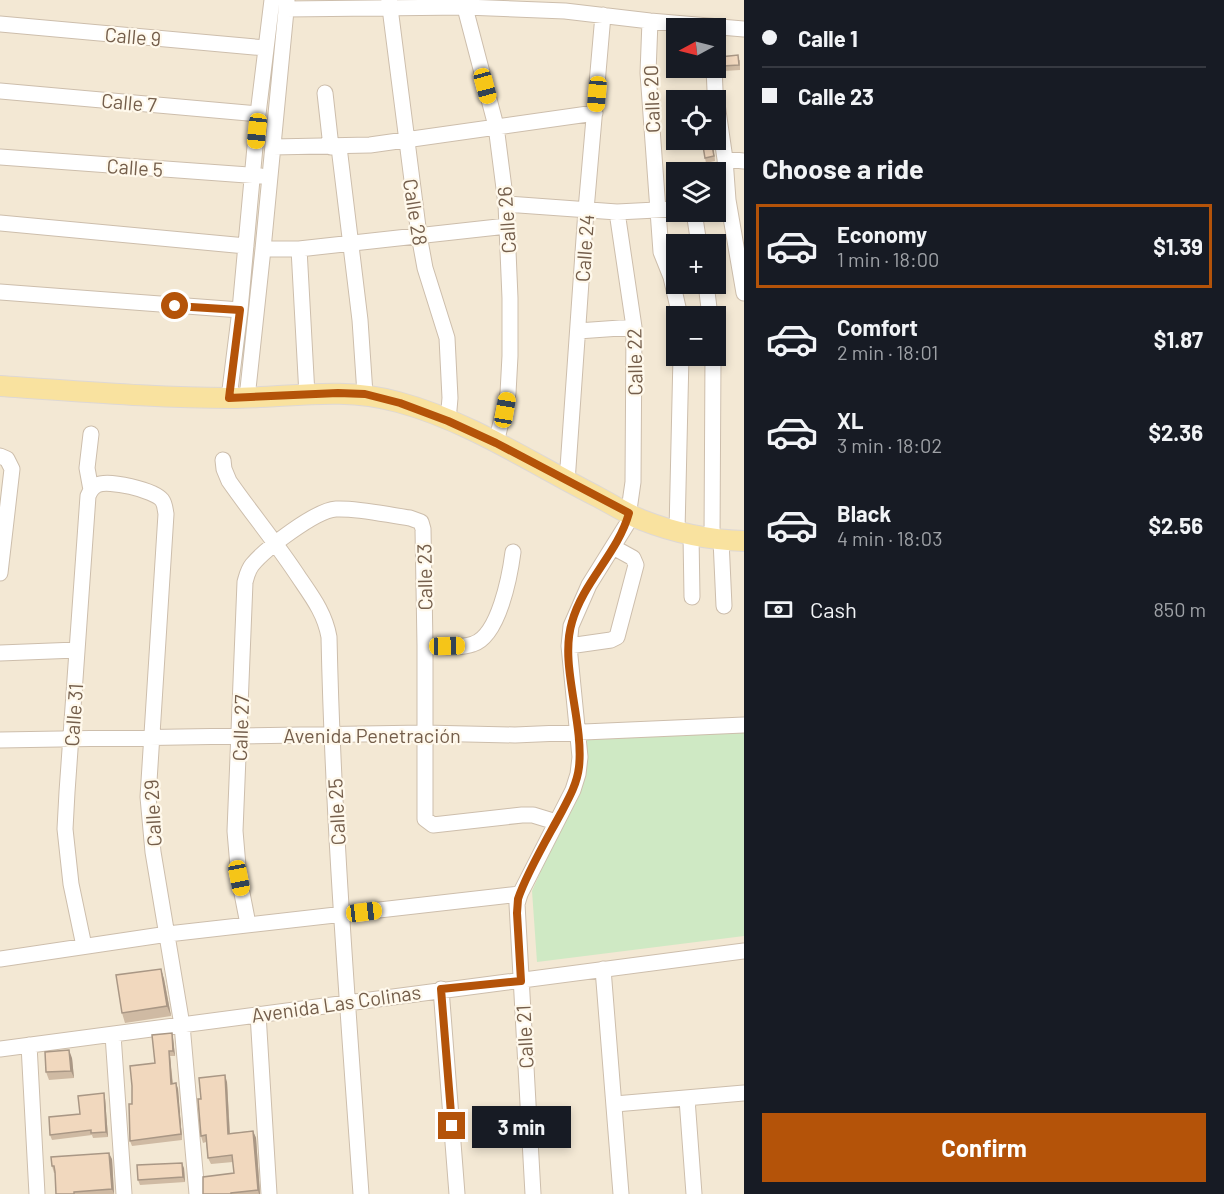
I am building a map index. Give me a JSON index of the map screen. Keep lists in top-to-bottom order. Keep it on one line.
{"streets":{"street":["Calle 9","Calle 20","Calle 7","Calle 5","Calle 28","Calle 26","Calle 24","Calle 22","Calle 23","Calle 31","Calle 27","Avenida Penetración","Calle 25","Calle 29","Avenida Las Colinas","Calle 21"]},"crossings":[["Calle 22","Calle 21"],["Calle 23","Calle 27"],["Calle 23","Avenida Penetración"],["Calle 23","Calle 25"],["Calle 23","Calle 21"],["Calle 31","Avenida Penetración"],["Calle 31","Calle 29"],["Calle 27","Avenida Penetración"],["Calle 27","Calle 25"],["Avenida Penetración","Calle 25"],["Avenida Penetración","Calle 29"],["Avenida Penetración","Calle 21"],["Calle 25","Avenida Las Colinas"],["Calle 29","Avenida Las Colinas"],["Avenida Las Colinas","Calle 21"]],"north":"left","page":{"banner":["Calle 1","Calle 23"],"map_buttons":["+","−"],"heading":"Choose a ride","list":[{"name":"Economy","note":"1 min · 18:00","value":"$1.39"},{"name":"Comfort","note":"2 min · 18:01","value":"$1.87"},{"name":"XL","note":"3 min · 18:02","value":"$2.36"},{"name":"Black","note":"4 min · 18:03","value":"$2.56"}],"pay":["Cash","850 m"],"buttons":"Confirm","bubble":"3 min"}}
